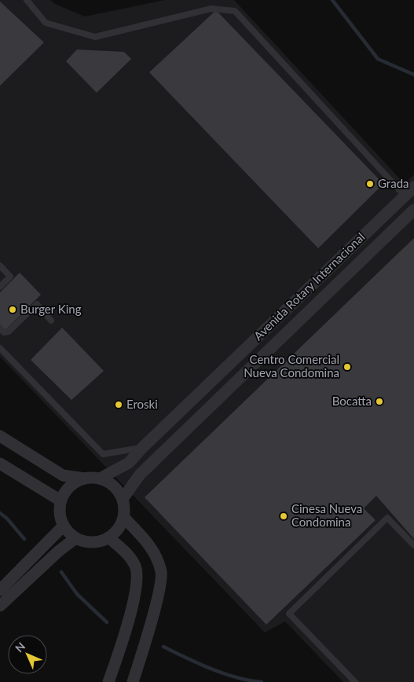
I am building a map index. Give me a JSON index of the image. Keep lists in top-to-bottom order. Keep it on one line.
{"streets":{"street":["Avenida Rotary Internacional"]},"places":["Grada","Burger King","Centro Comercial Nueva Condomina","Bocatta","Eroski","Cinesa Nueva Condomina"],"north":"top left"}
